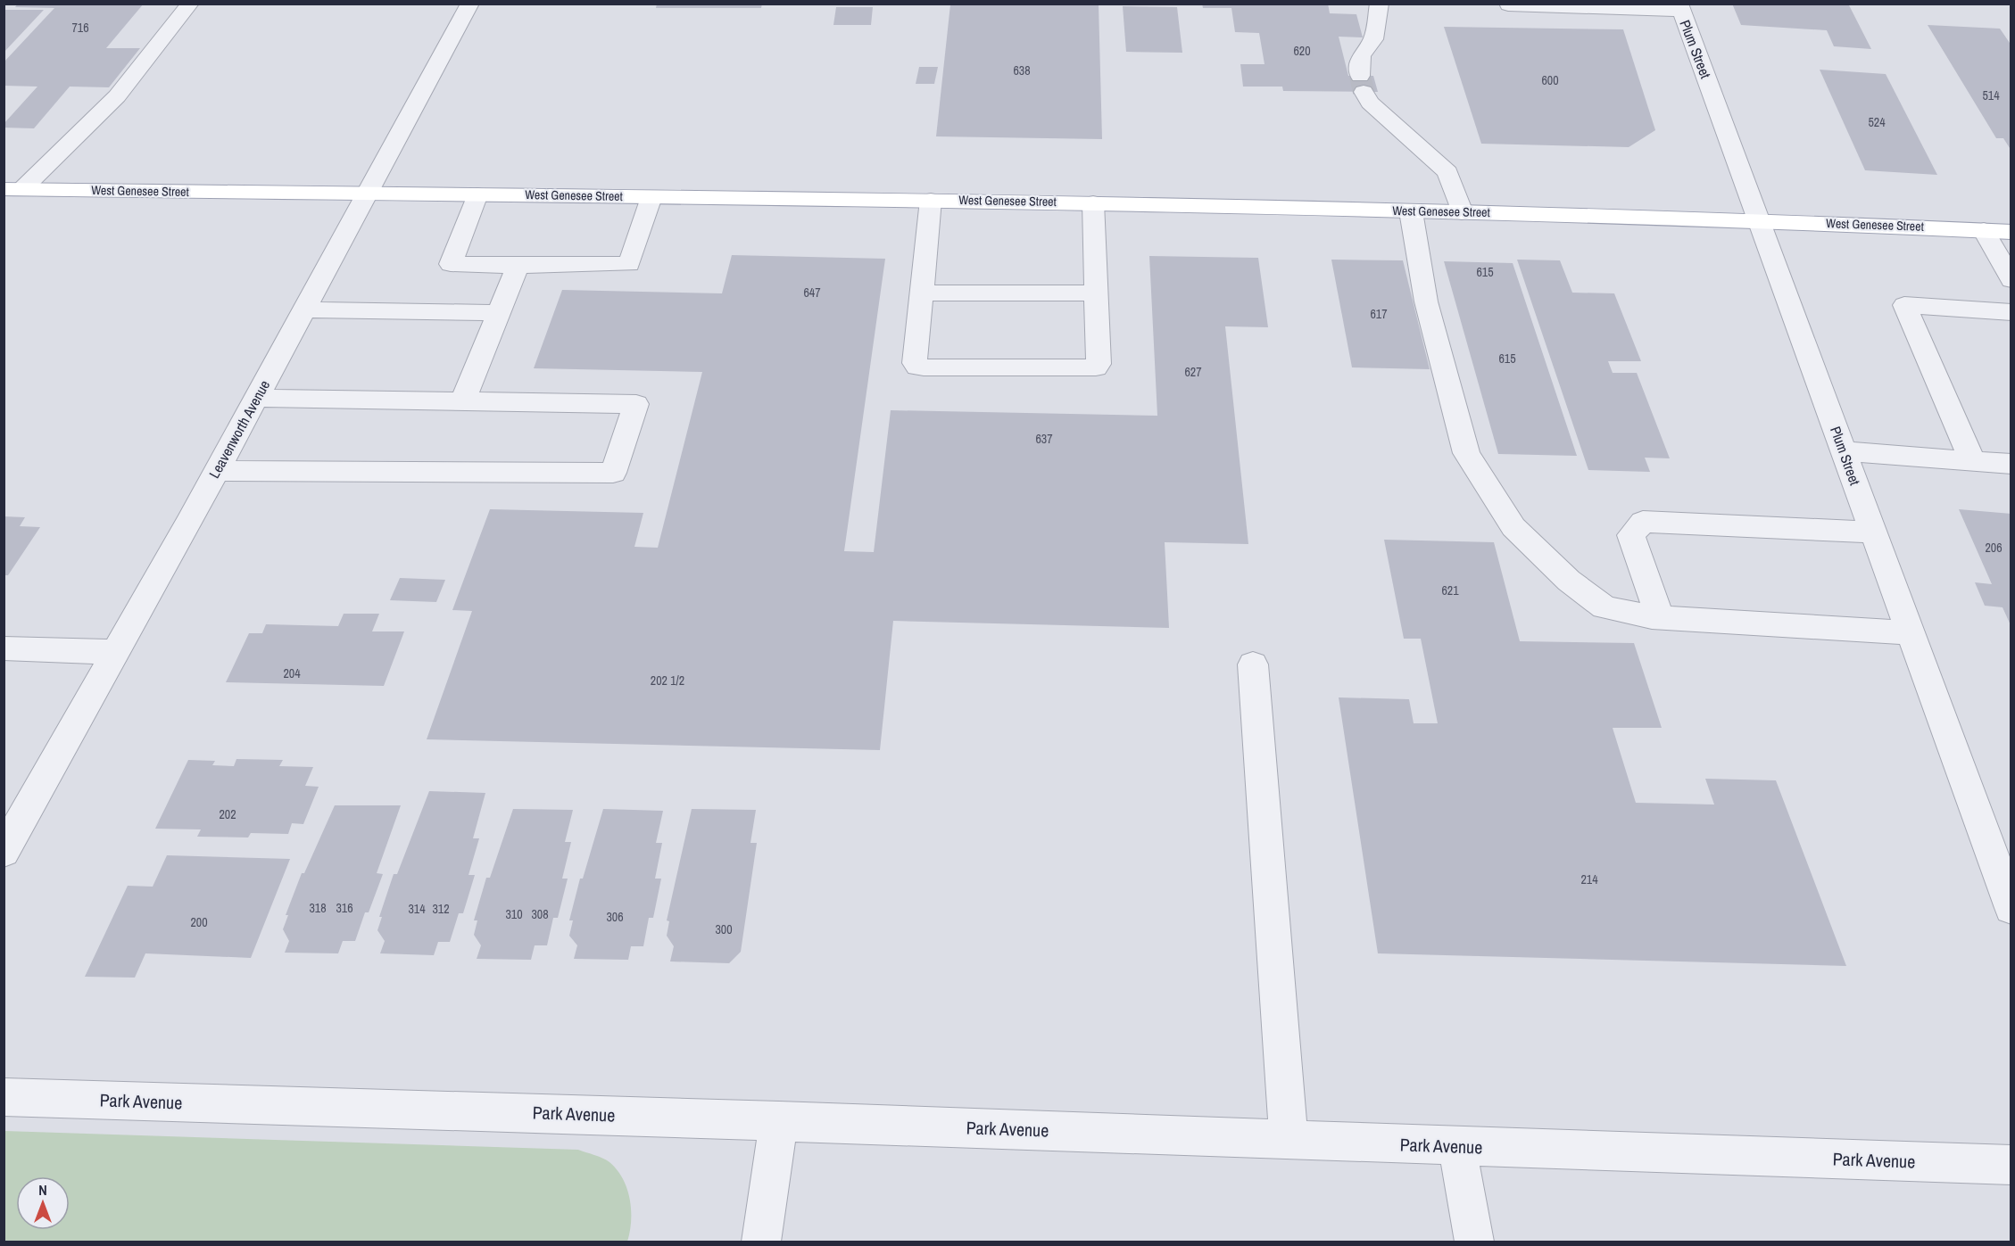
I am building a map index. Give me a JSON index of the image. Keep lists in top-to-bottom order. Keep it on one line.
{"streets":{"main road":["West Genesee Street"],"street":["Plum Street","Leavenworth Avenue","Park Avenue"]},"crossings":[["Plum Street","West Genesee Street"],["West Genesee Street","Leavenworth Avenue"]],"house_numbers":["716","620","638","600","514","524","615","647","617","615","627","637","206","621","204","202 1/2","202","214","318","316","314","312","310","308","306","200","300"],"north":"top"}
